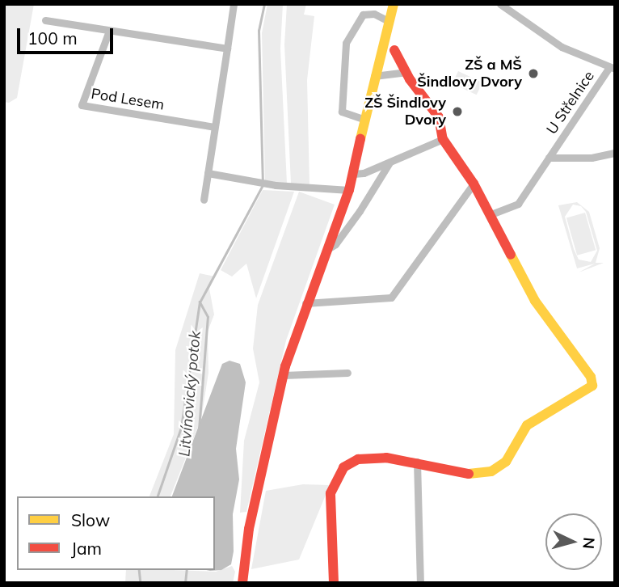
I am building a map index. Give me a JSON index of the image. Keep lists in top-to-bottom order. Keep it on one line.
{"streets":{"street":["Pod Lesem","U Střelnice"]},"water":["Litvínovický potok"],"places":["ZŠ a MŠ Šindlovy Dvory","ZŠ Šindlovy Dvory"],"legend":["Slow","Jam"],"scale_bar":"100 m","north":"right"}
